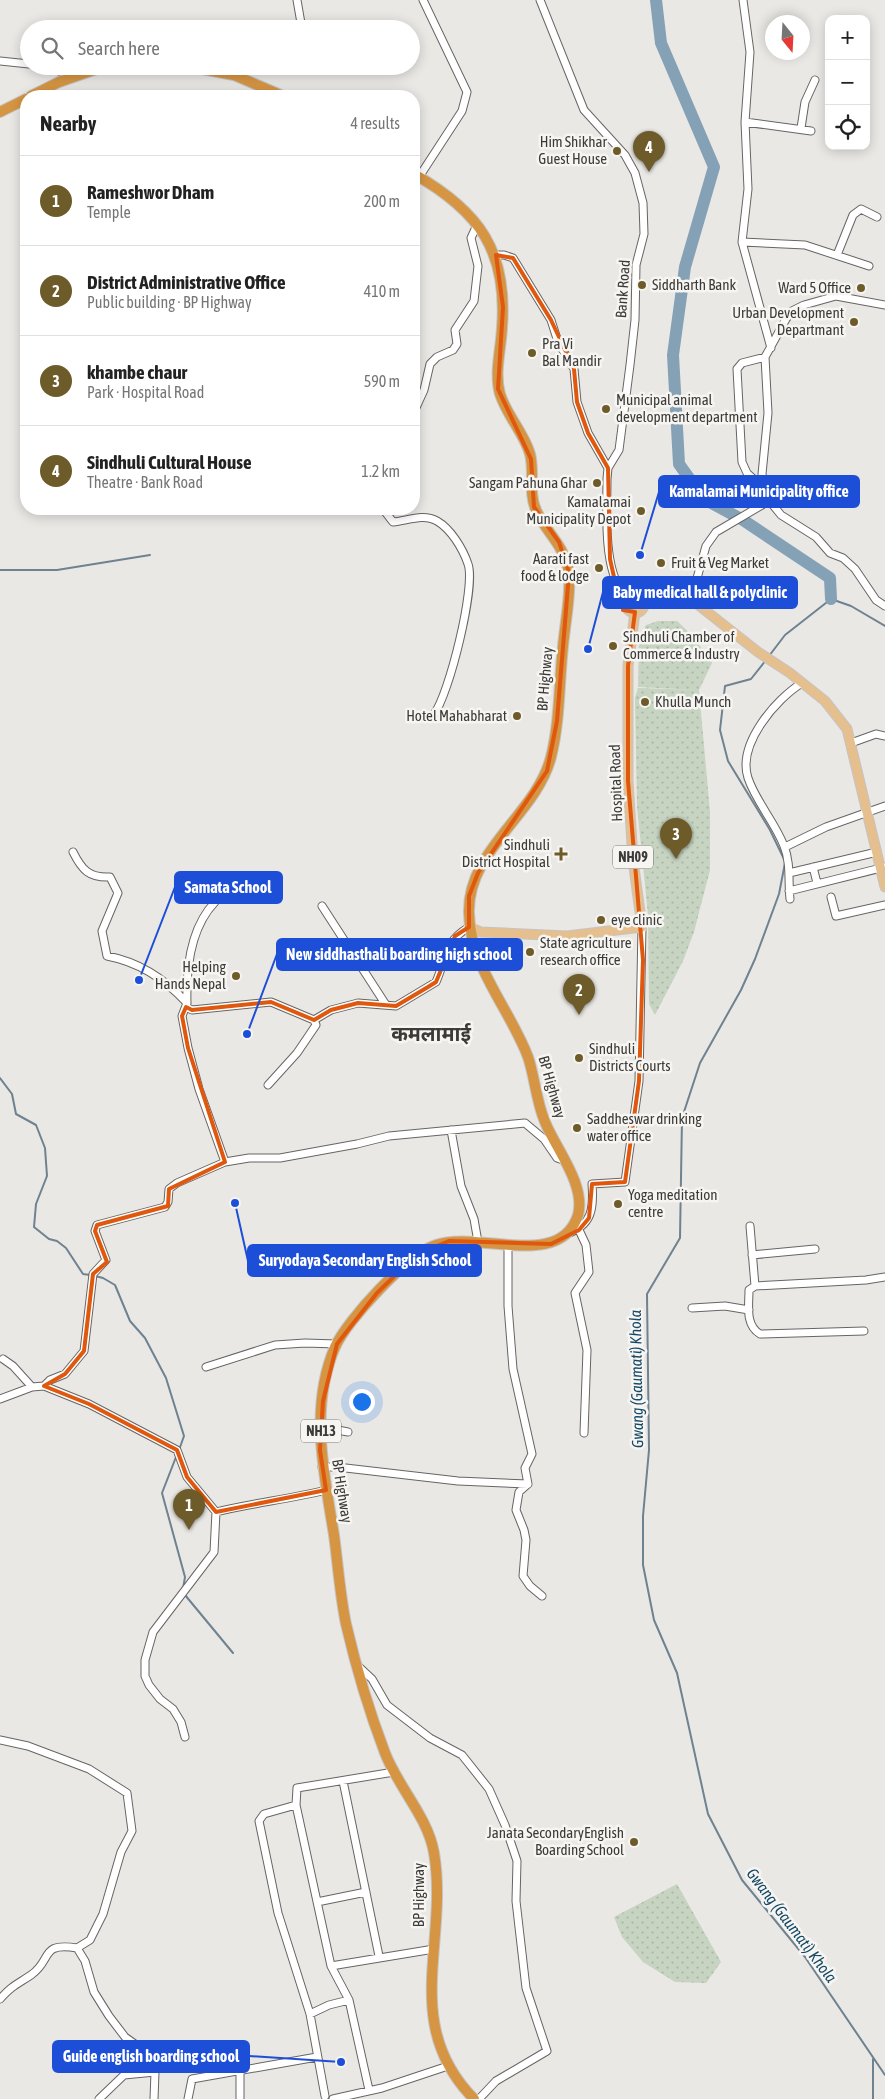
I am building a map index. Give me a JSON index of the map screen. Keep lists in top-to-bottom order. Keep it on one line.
{"streets":{"highway":["BP Highway","NH13"],"main road":["Hospital Road","NH09"],"street":["Bank Road"]},"crossings":[["Bank Road","Hospital Road"],["Bank Road","NH09"],["Hospital Road","NH09"]],"districts":["कमलामाई"],"water":["Gwang (Gaumati) Khola"],"places":{"other":["Him Shikhar Guest House","Siddharth Bank","Ward 5 Office","Urban Development Departmant","Pra Vi Bal Mandir","Municipal animal development department","Sangam Pahuna Ghar","Kamalamai Municipality Depot","Kamalamai Municipality office","Fruit & Veg Market","Aarati fast food & lodge","Sindhuli Chamber of Commerce & Industry","Baby medical hall & polyclinic","Khulla Munch","Hotel Mahabharat","eye clinic","State agriculture research office","Helping Hands Nepal","Samata School","New siddhasthali boarding high school","Sindhuli Districts Courts","Saddheswar drinking water office","Suryodaya Secondary English School","Yoga meditation centre","Janata SecondaryEnglish Boarding School","Guide english boarding school"],"health":["Sindhuli District Hospital"]},"north":"bottom","page":{"map_buttons":["+","−"],"search":"Search here","heading":["Nearby","4 results"],"pins":["4","3","2","1"],"list":[{"mark":"1","name":"Rameshwor Dham","note":"Temple","value":"200 m"},{"mark":"2","name":"District Administrative Office","note":"Public building · BP Highway","value":"410 m"},{"mark":"3","name":"khambe chaur","note":"Park · Hospital Road","value":"590 m"},{"mark":"4","name":"Sindhuli Cultural House","note":"Theatre · Bank Road","value":"1.2 km"}]}}
